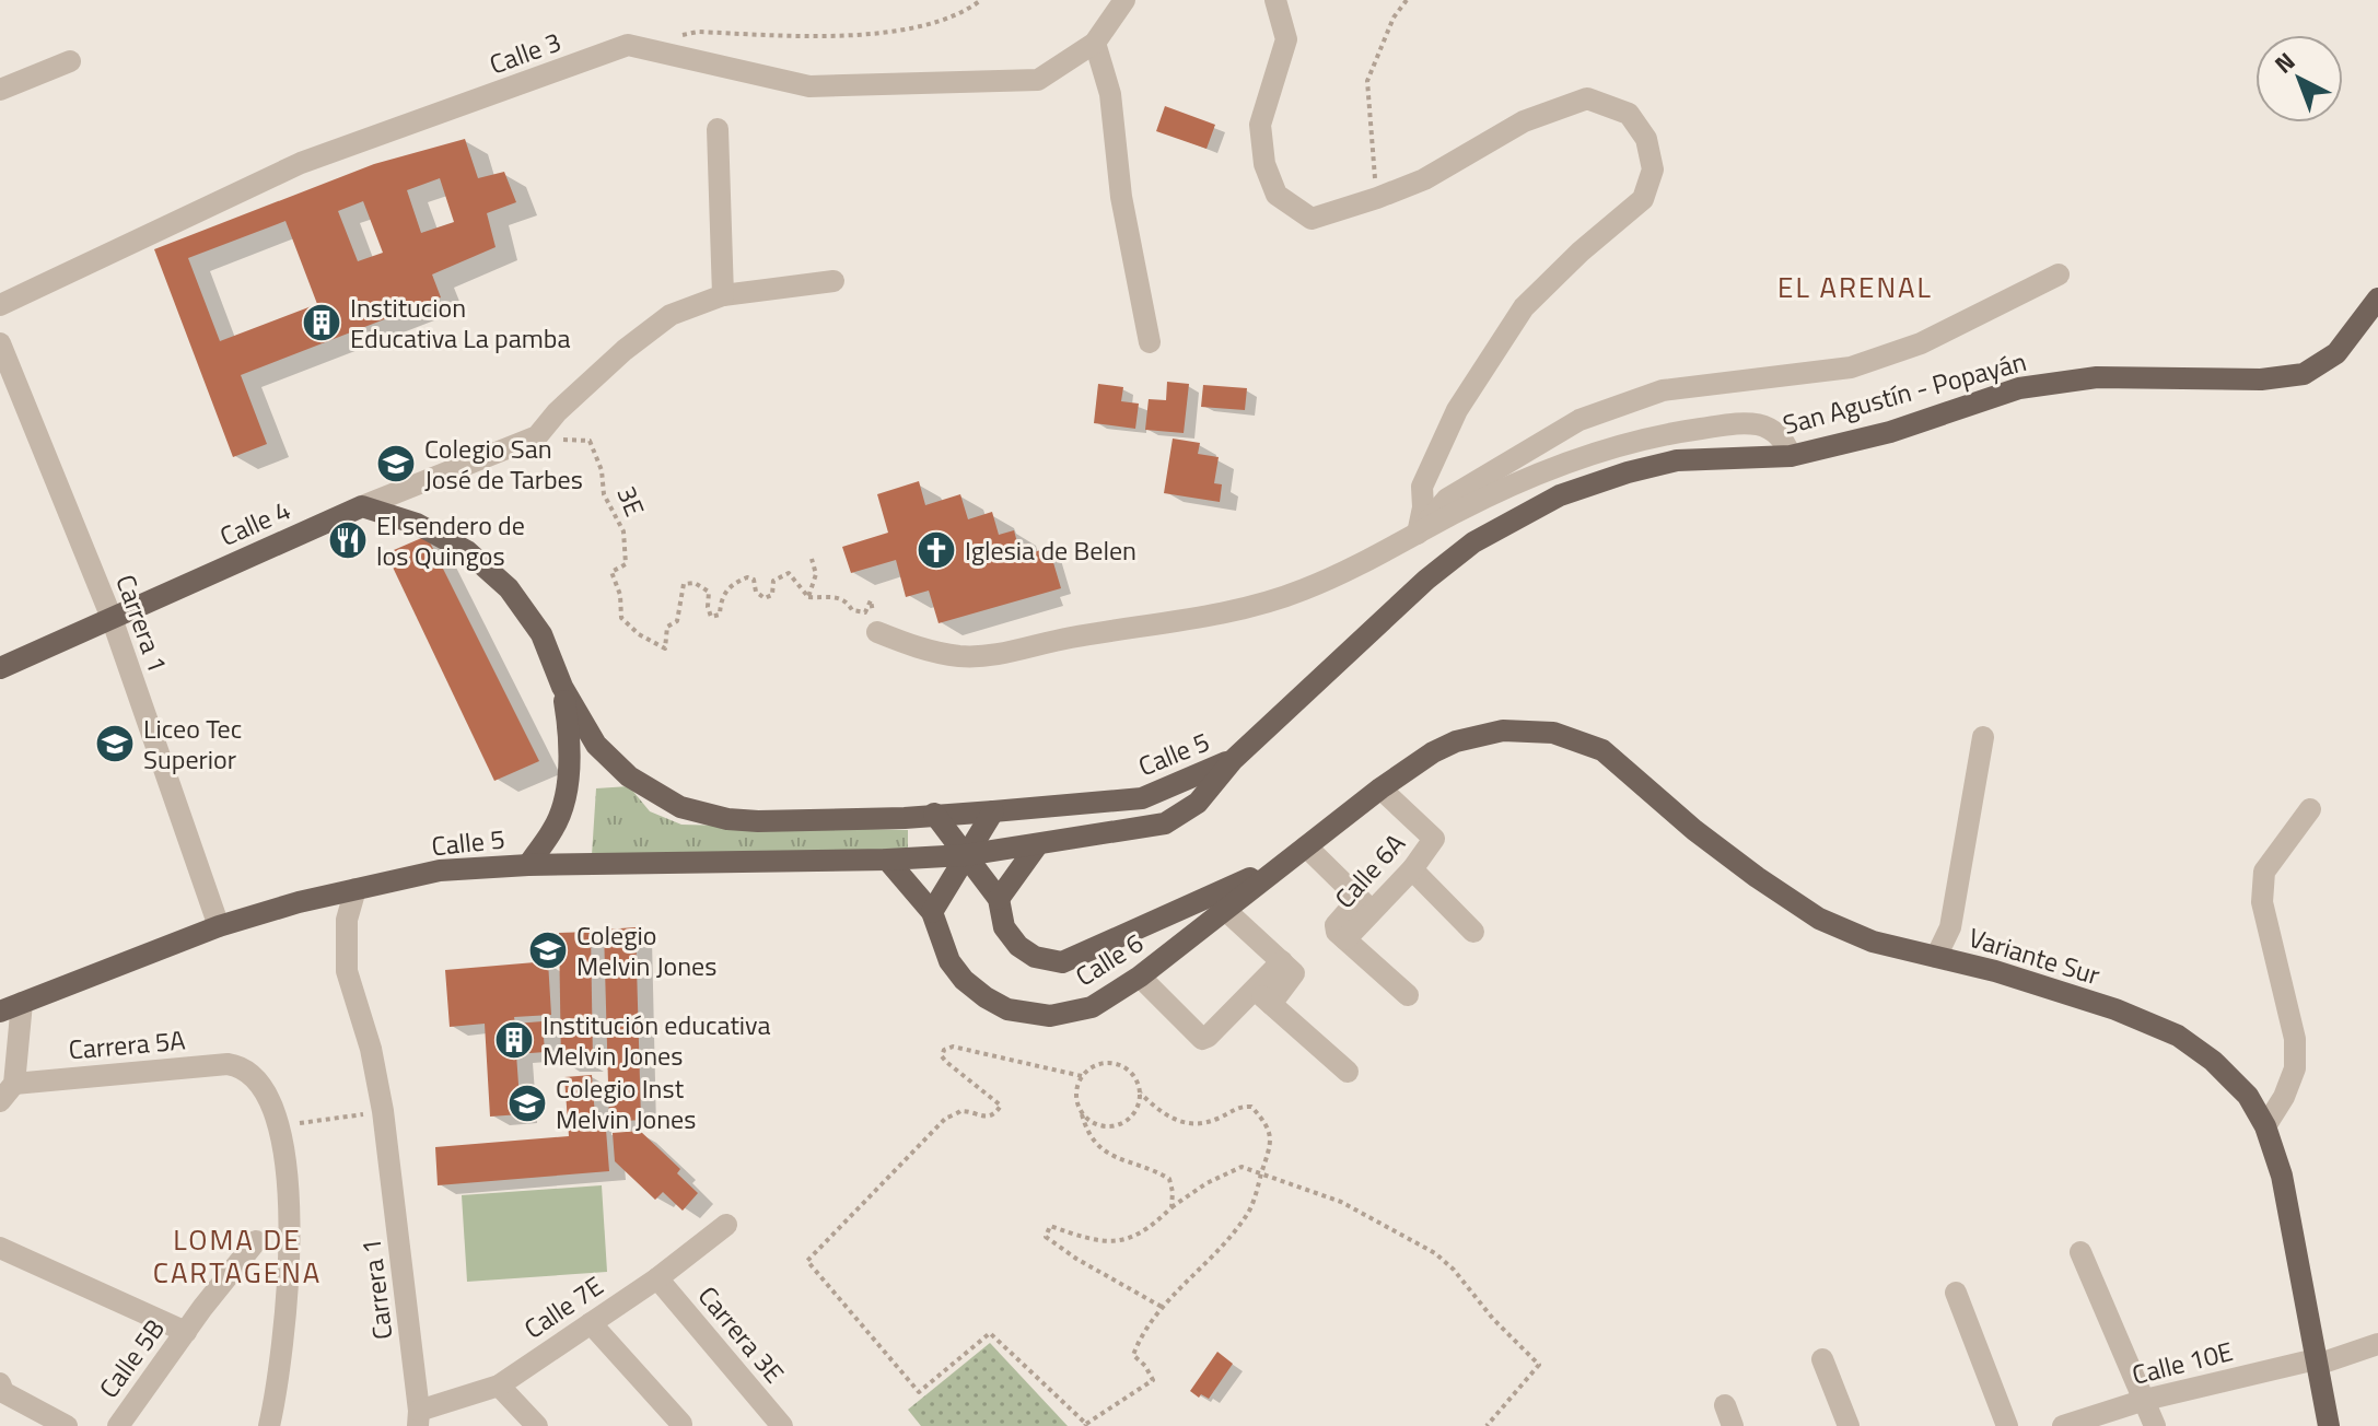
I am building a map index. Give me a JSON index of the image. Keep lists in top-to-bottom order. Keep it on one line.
{"streets":{"main road":["San Agustín - Popayán","Calle 4","Calle 5","Variante Sur","Calle 6"],"street":["Calle 3","Carrera 1","Calle 6A","Carrera 5A","Calle 7E","Carrera 3E","Calle 5B","Calle 10E"],"path":["3E"]},"crossings":[["San Agustín - Popayán","Calle 5"],["San Agustín - Popayán","Calle 6"],["3E","Calle 4"],["Calle 4","Carrera 1"],["Carrera 1","Calle 5"],["Carrera 1","Calle 7E"],["Calle 5","Calle 6"],["Calle 6A","Calle 6"],["Variante Sur","Calle 6"],["Variante Sur","Calle 10E"],["Calle 7E","Carrera 3E"]],"districts":["EL ARENAL","LOMA DE CARTAGENA"],"places":{"building":["Institucion Educativa La pamba","Institución educativa Melvin Jones"],"school or university":["Colegio San José de Tarbes","Liceo Tec Superior","Colegio Melvin Jones","Colegio Inst Melvin Jones"],"restaurant":["El sendero de los Quingos"],"church":["Iglesia de Belen"]},"north":"top left"}
